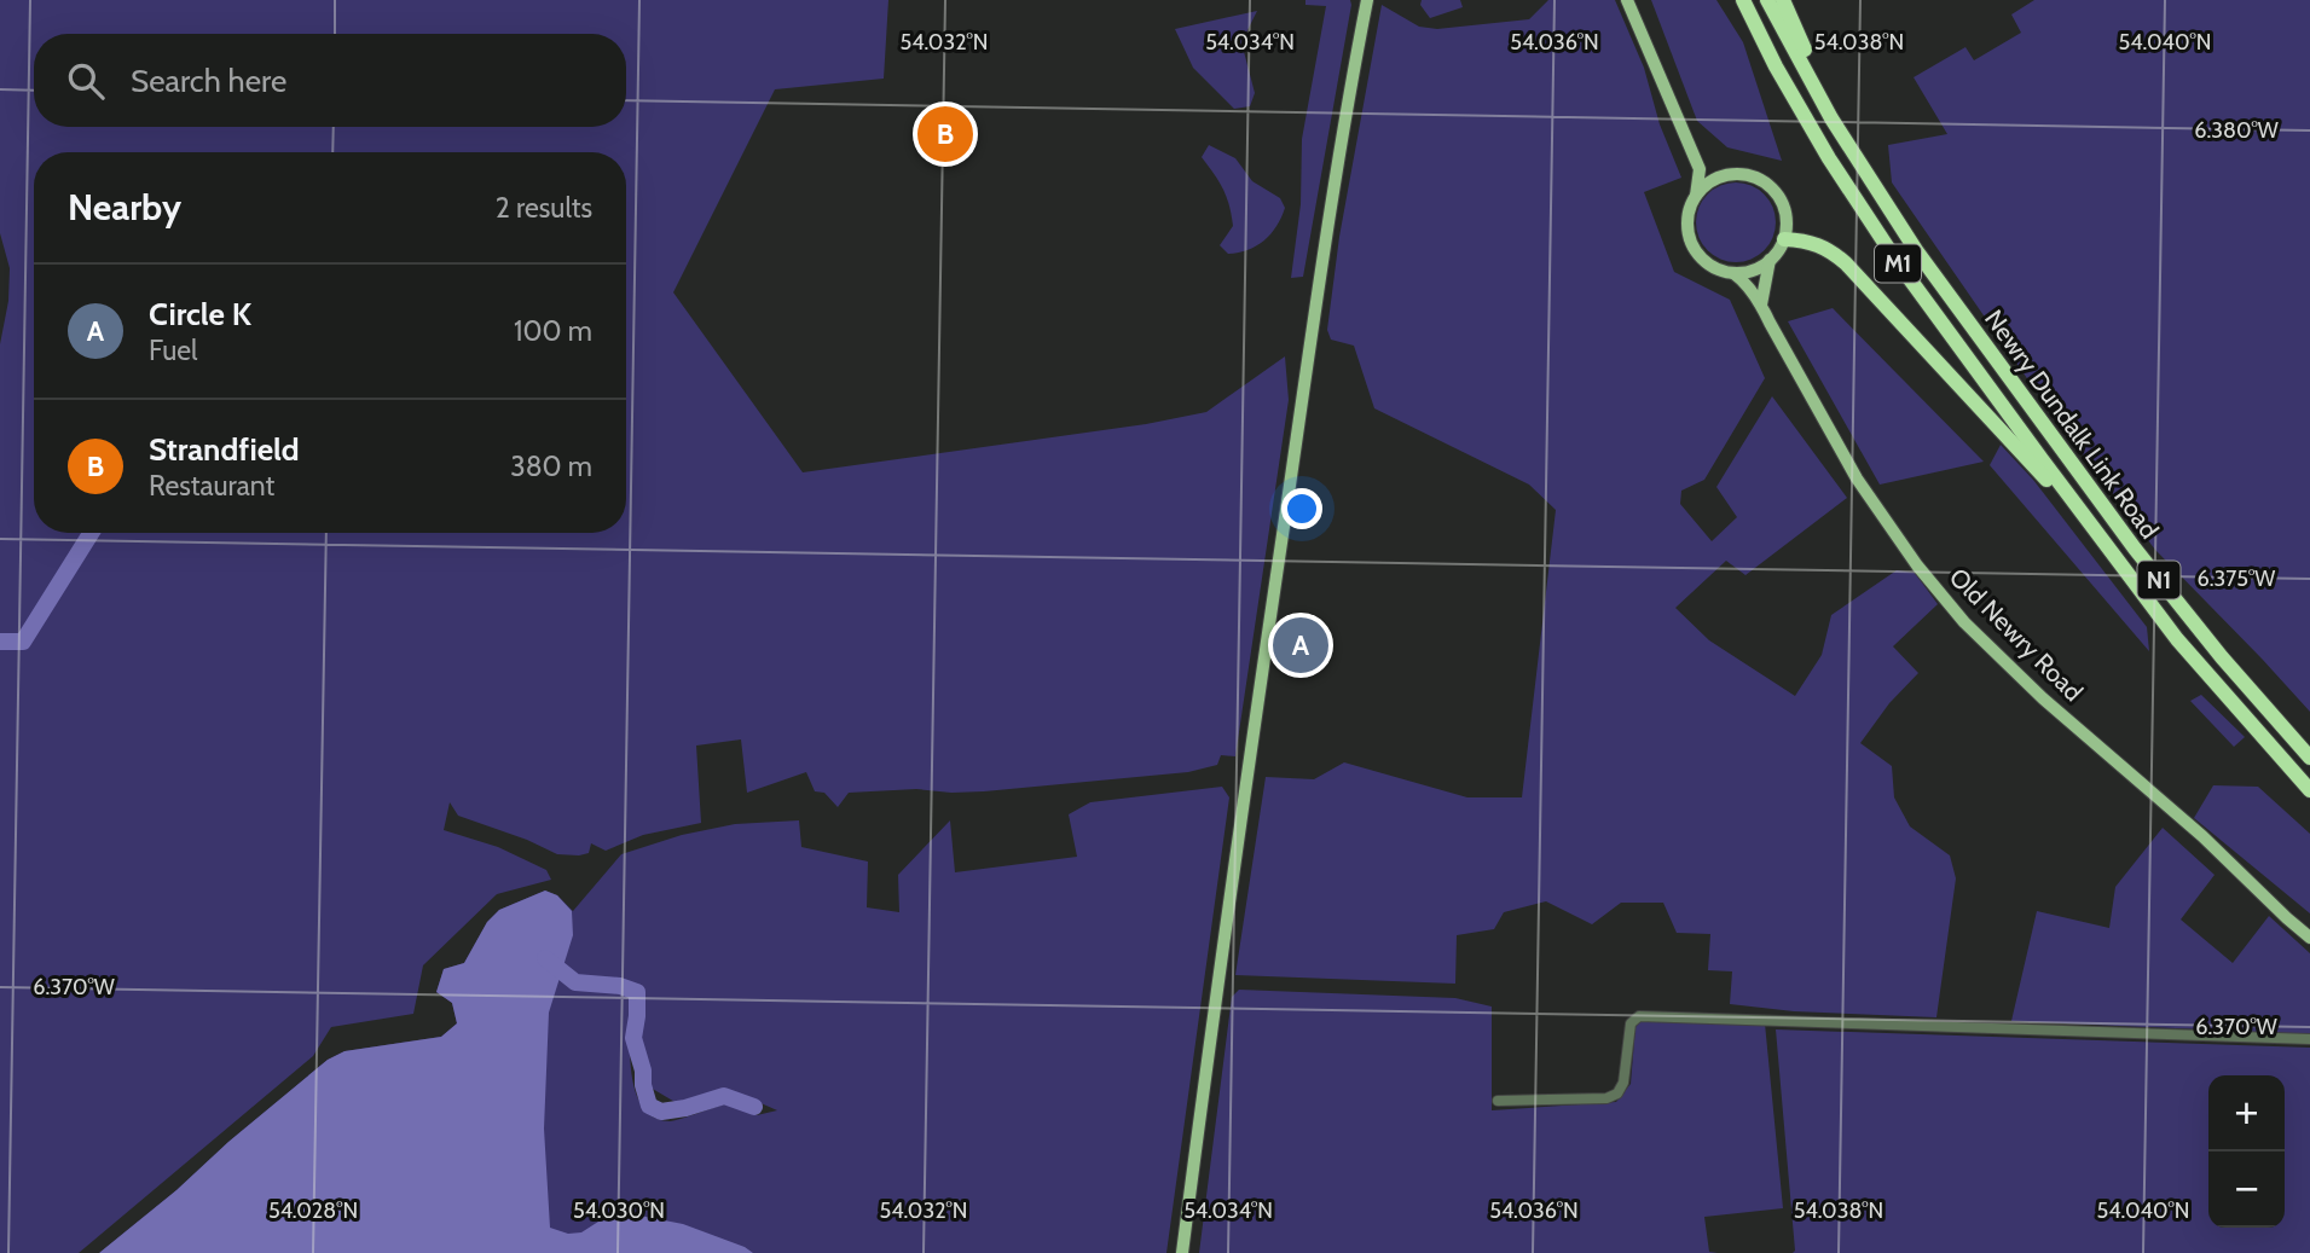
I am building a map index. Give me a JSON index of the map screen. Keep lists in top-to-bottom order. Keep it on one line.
{"streets":{"highway":["M1","Newry Dundalk Link Road","N1"],"main road":["Old Newry Road"]},"crossings":[["M1","Newry Dundalk Link Road"]],"page":{"search":"Search here","pins":["B","A"],"heading":["Nearby","2 results"],"list":[{"mark":"A","name":"Circle K","note":"Fuel","value":"100 m"},{"mark":"B","name":"Strandfield","note":"Restaurant","value":"380 m"}],"map_buttons":["+","−"]},"coordinates":["54.032°N","54.034°N","54.036°N","54.038°N","54.040°N","6.380°W","6.375°W","6.370°W","54.028°N","54.030°N"]}
